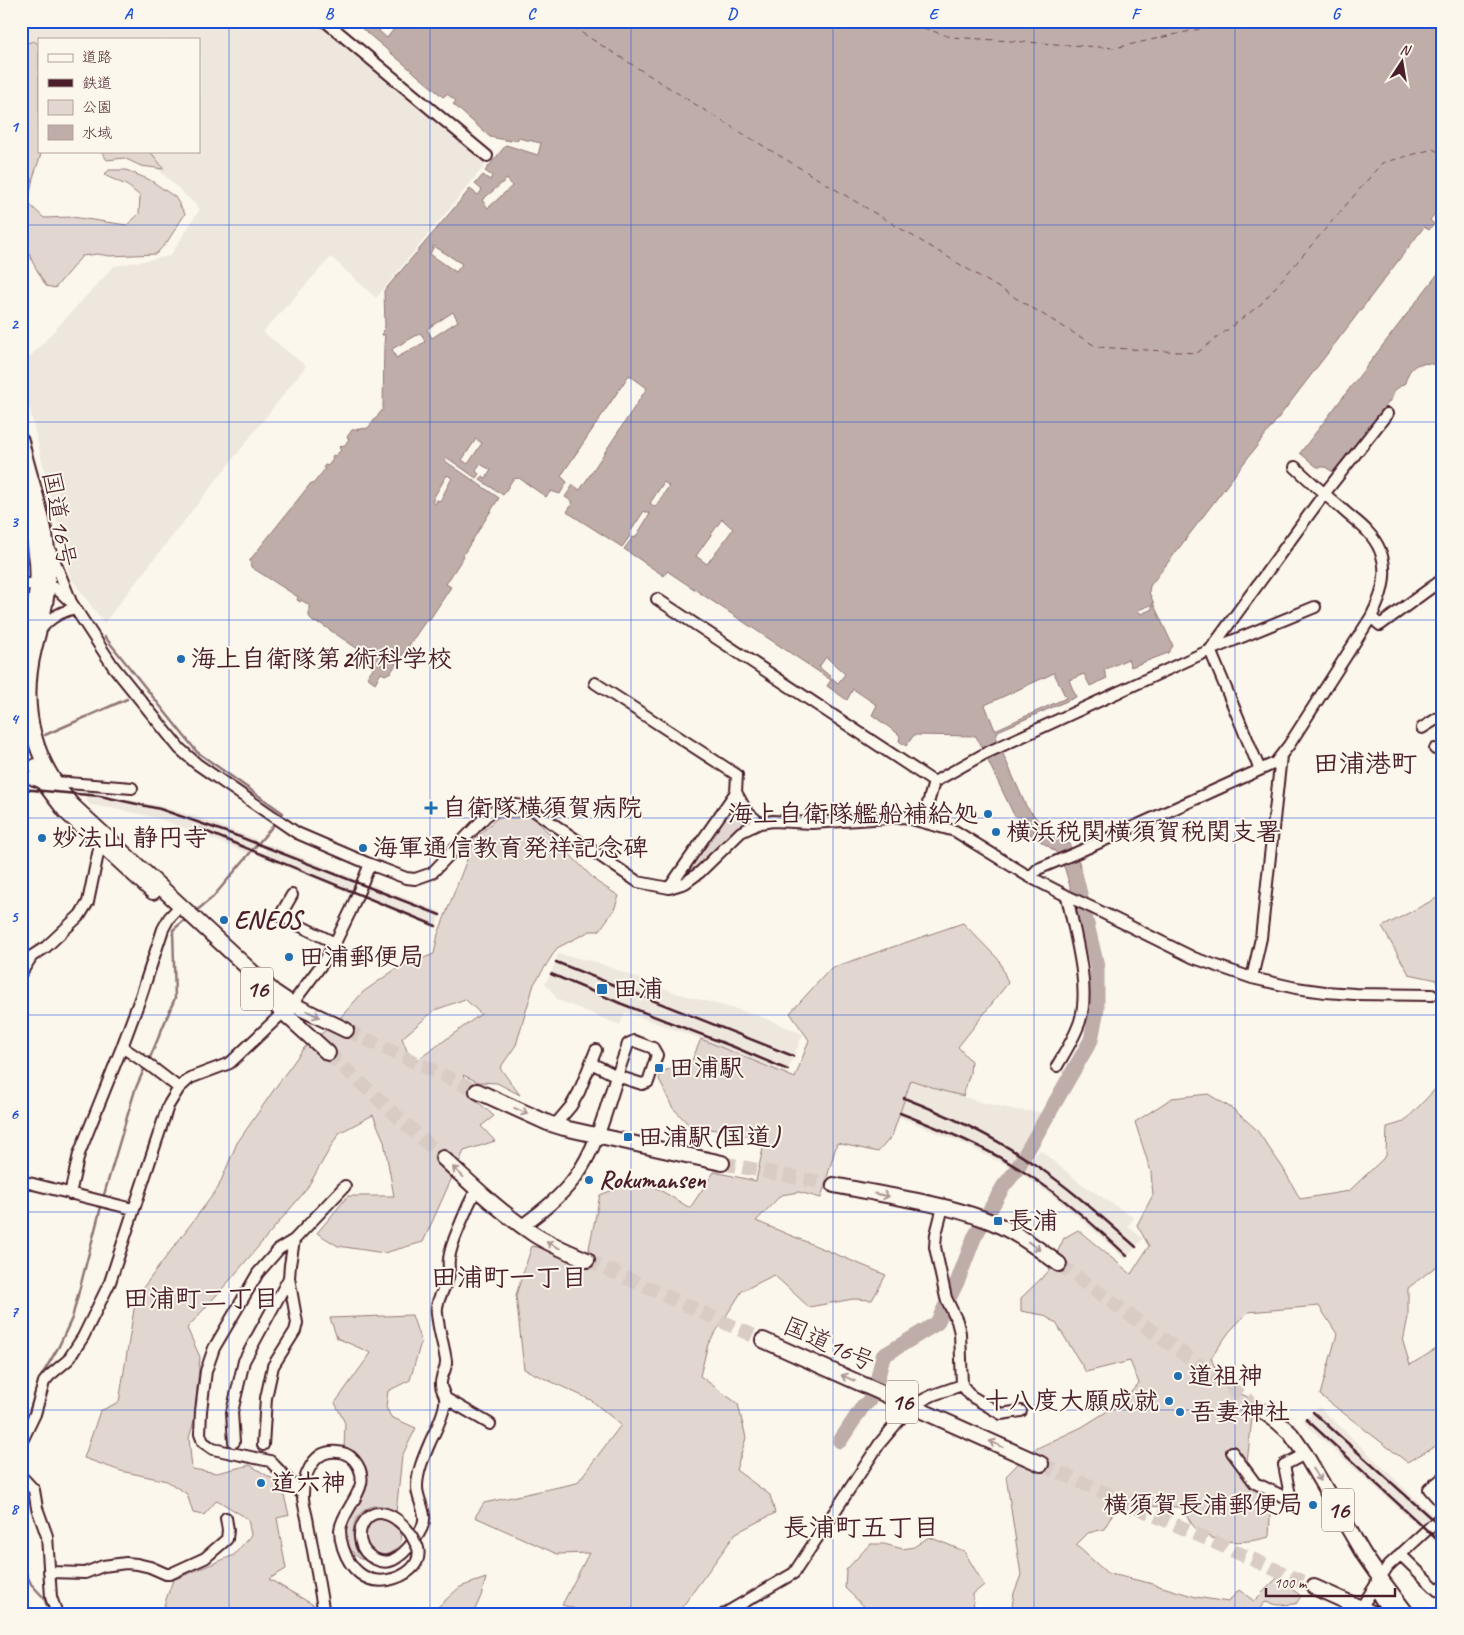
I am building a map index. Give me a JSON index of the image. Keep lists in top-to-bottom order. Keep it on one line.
{"streets":{"highway":["国道16号","16"]},"districts":["田浦港町","田浦町一丁目","田浦町二丁目","長浦町五丁目"],"places":{"other":["海上自衛隊第2術科学校","海上自衛隊艦船補給処","横浜税関横須賀税関支署","妙法山 静円寺","海軍通信教育発祥記念碑","ENEOS","田浦郵便局","Rokumansen","道祖神","十八度大願成就","吾妻神社","道六神","横須賀長浦郵便局"],"health":["自衛隊横須賀病院"],"transit":["田浦","田浦駅","田浦駅(国道)","長浦"]},"legend":["道路","鉄道","公園","水域"],"scale_bar":"100 m","north":"top","grid":{"columns":["A","B","C","D","E","F","G"],"rows":["1","2","3","4","5","6","7","8"]}}
